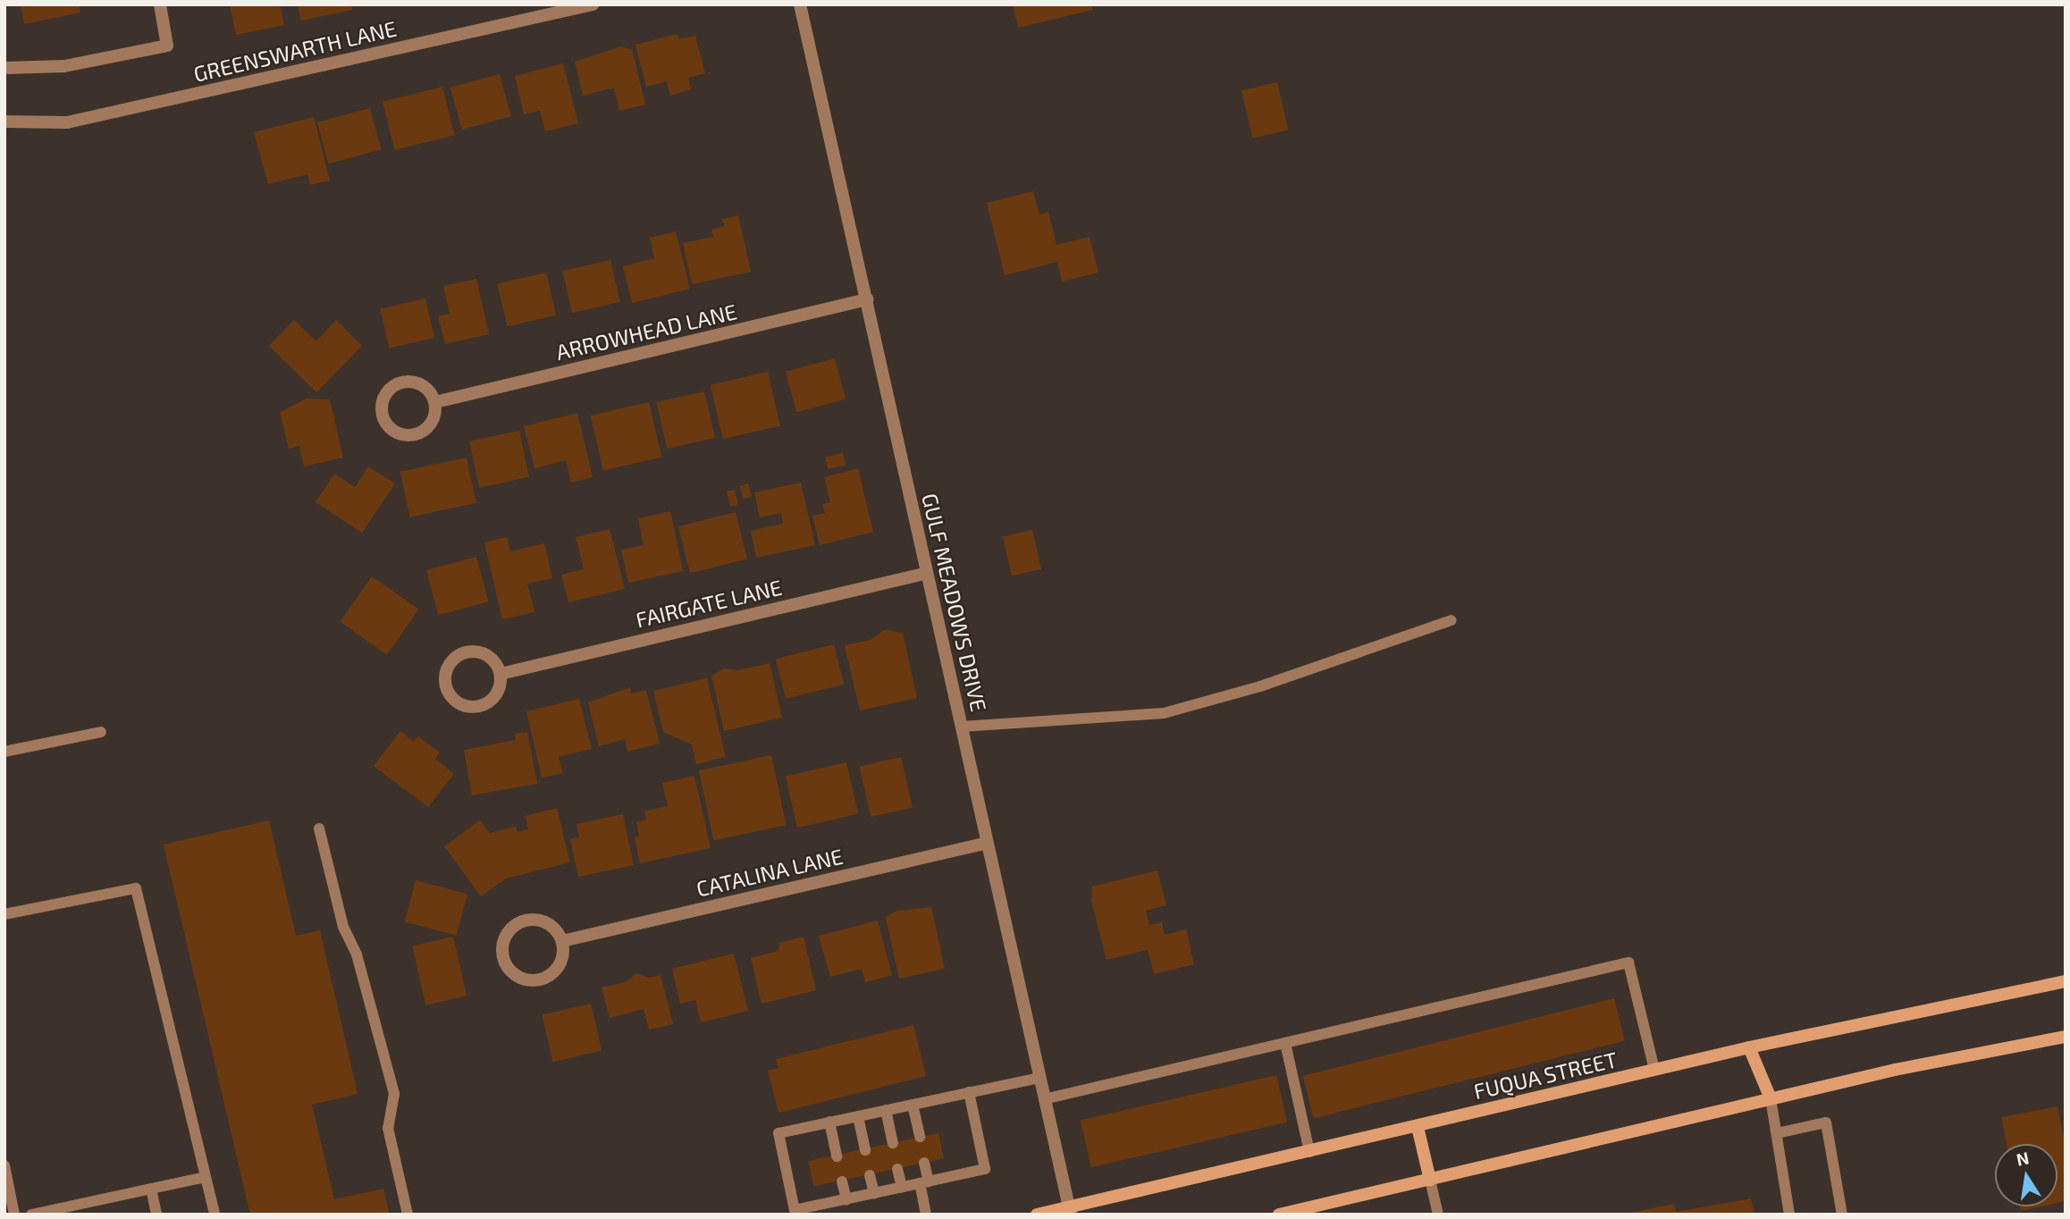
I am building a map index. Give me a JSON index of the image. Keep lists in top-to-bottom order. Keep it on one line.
{"streets":{"main road":["FUQUA STREET"],"street":["GREENSWARTH LANE","ARROWHEAD LANE","GULF MEADOWS DRIVE","FAIRGATE LANE","CATALINA LANE"]},"crossings":[["ARROWHEAD LANE","GULF MEADOWS DRIVE"],["GULF MEADOWS DRIVE","FAIRGATE LANE"],["GULF MEADOWS DRIVE","CATALINA LANE"],["GULF MEADOWS DRIVE","FUQUA STREET"]],"north":"top"}
